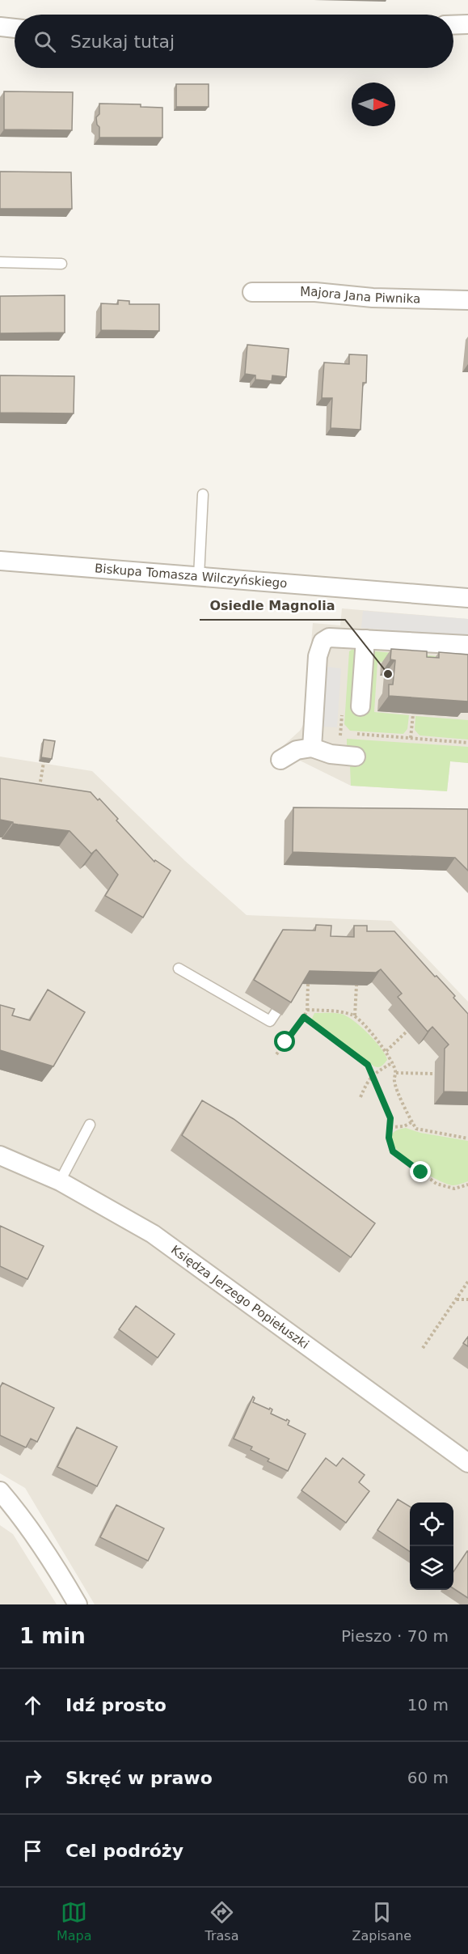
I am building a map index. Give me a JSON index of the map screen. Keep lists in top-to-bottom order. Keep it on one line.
{"streets":{"street":["Majora Jana Piwnika","Biskupa Tomasza Wilczyńskiego","Księdza Jerzego Popiełuszki"]},"places":["Osiedle Magnolia"],"north":"right","page":{"search":"Szukaj tutaj","heading":["1 min","Pieszo · 70 m"],"list":[["Idź prosto","10 m"],["Skręć w prawo","60 m"],"Cel podróży"],"nav":["Mapa","Trasa","Zapisane"]}}
